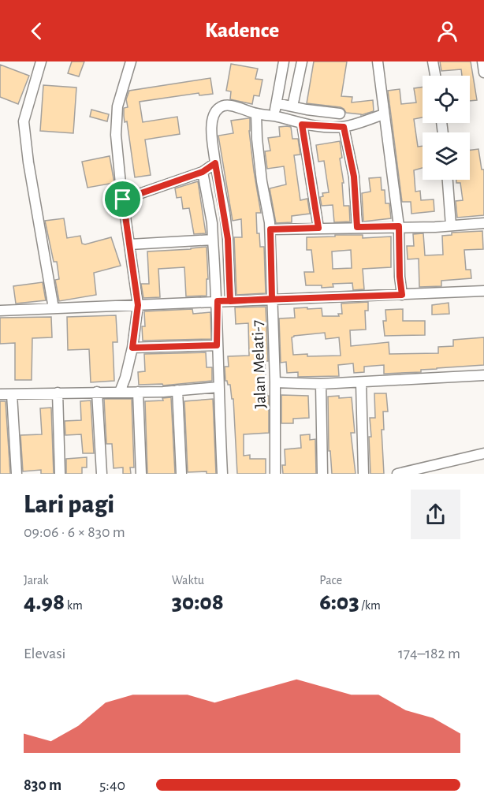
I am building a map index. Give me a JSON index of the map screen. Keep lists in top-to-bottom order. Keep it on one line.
{"streets":{"street":["Jalan Melati-7"]},"page":{"header":"Kadence","heading":["Lari pagi","09:06 · 6 × 830 m"],"stats":[["Jarak","4.98 km"],["Waktu","30:08"],["Pace","6:03 /km"]],"chart":["Elevasi","174–182 m"],"list":[{"name":"830 m","note":"5:40"}]}}
